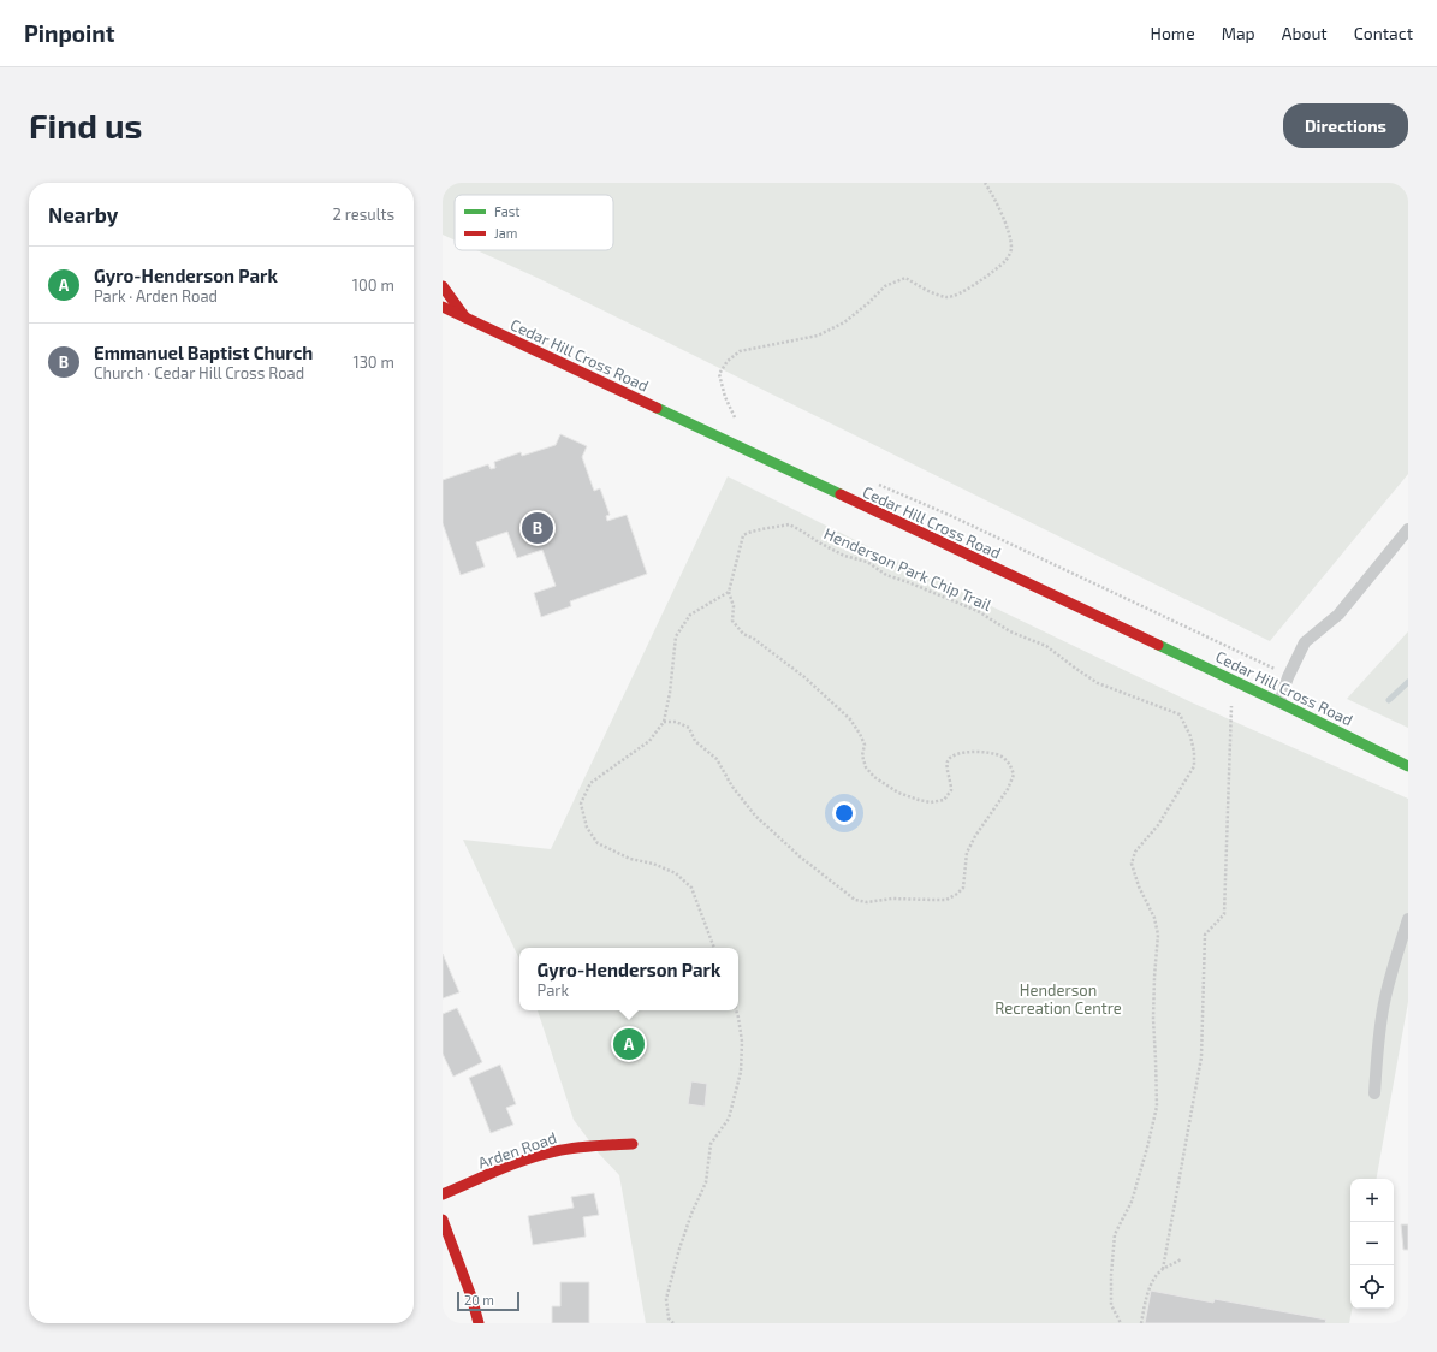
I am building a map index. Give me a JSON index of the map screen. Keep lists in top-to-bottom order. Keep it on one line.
{"streets":{"main road":["Cedar Hill Cross Road","Arden Road"],"path":["Henderson Park Chip Trail"]},"parks":["Henderson Recreation Centre"],"legend":["Fast","Jam"],"scale_bar":"20 m","page":{"header":"Pinpoint","nav":["Home","Map","About","Contact"],"buttons":"Directions","title":"Find us","heading":["Nearby","2 results"],"list":[{"mark":"A","name":"Gyro-Henderson Park","note":"Park · Arden Road","value":"100 m"},{"mark":"B","name":"Emmanuel Baptist Church","note":"Church · Cedar Hill Cross Road","value":"130 m"}],"pins":["B","A"],"popup":["Gyro-Henderson Park","Park"],"map_buttons":["+","−"],"scale":"20 m"}}
